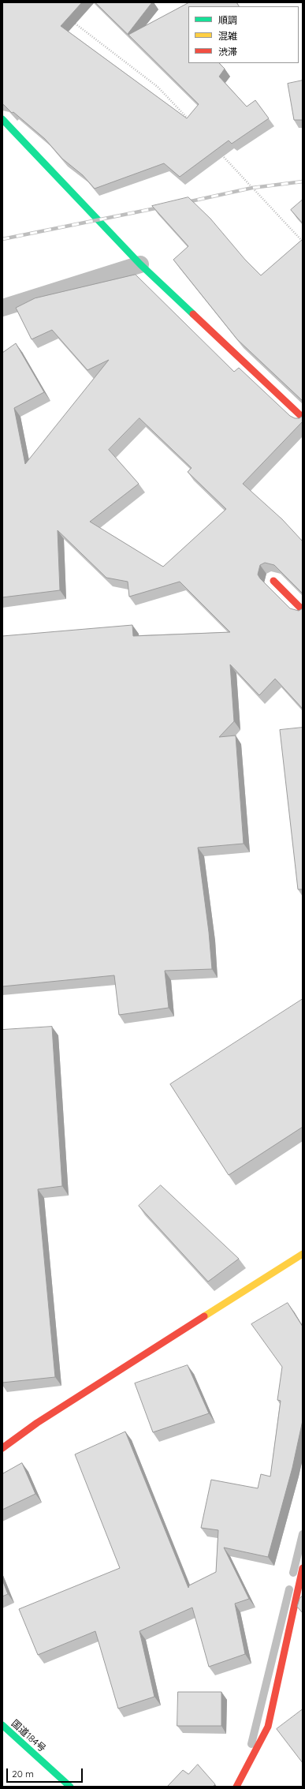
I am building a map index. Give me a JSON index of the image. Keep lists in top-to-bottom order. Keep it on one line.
{"streets":{"main road":["国道184号"]},"legend":["順調","混雑","渋滞"],"scale_bar":"20 m"}
